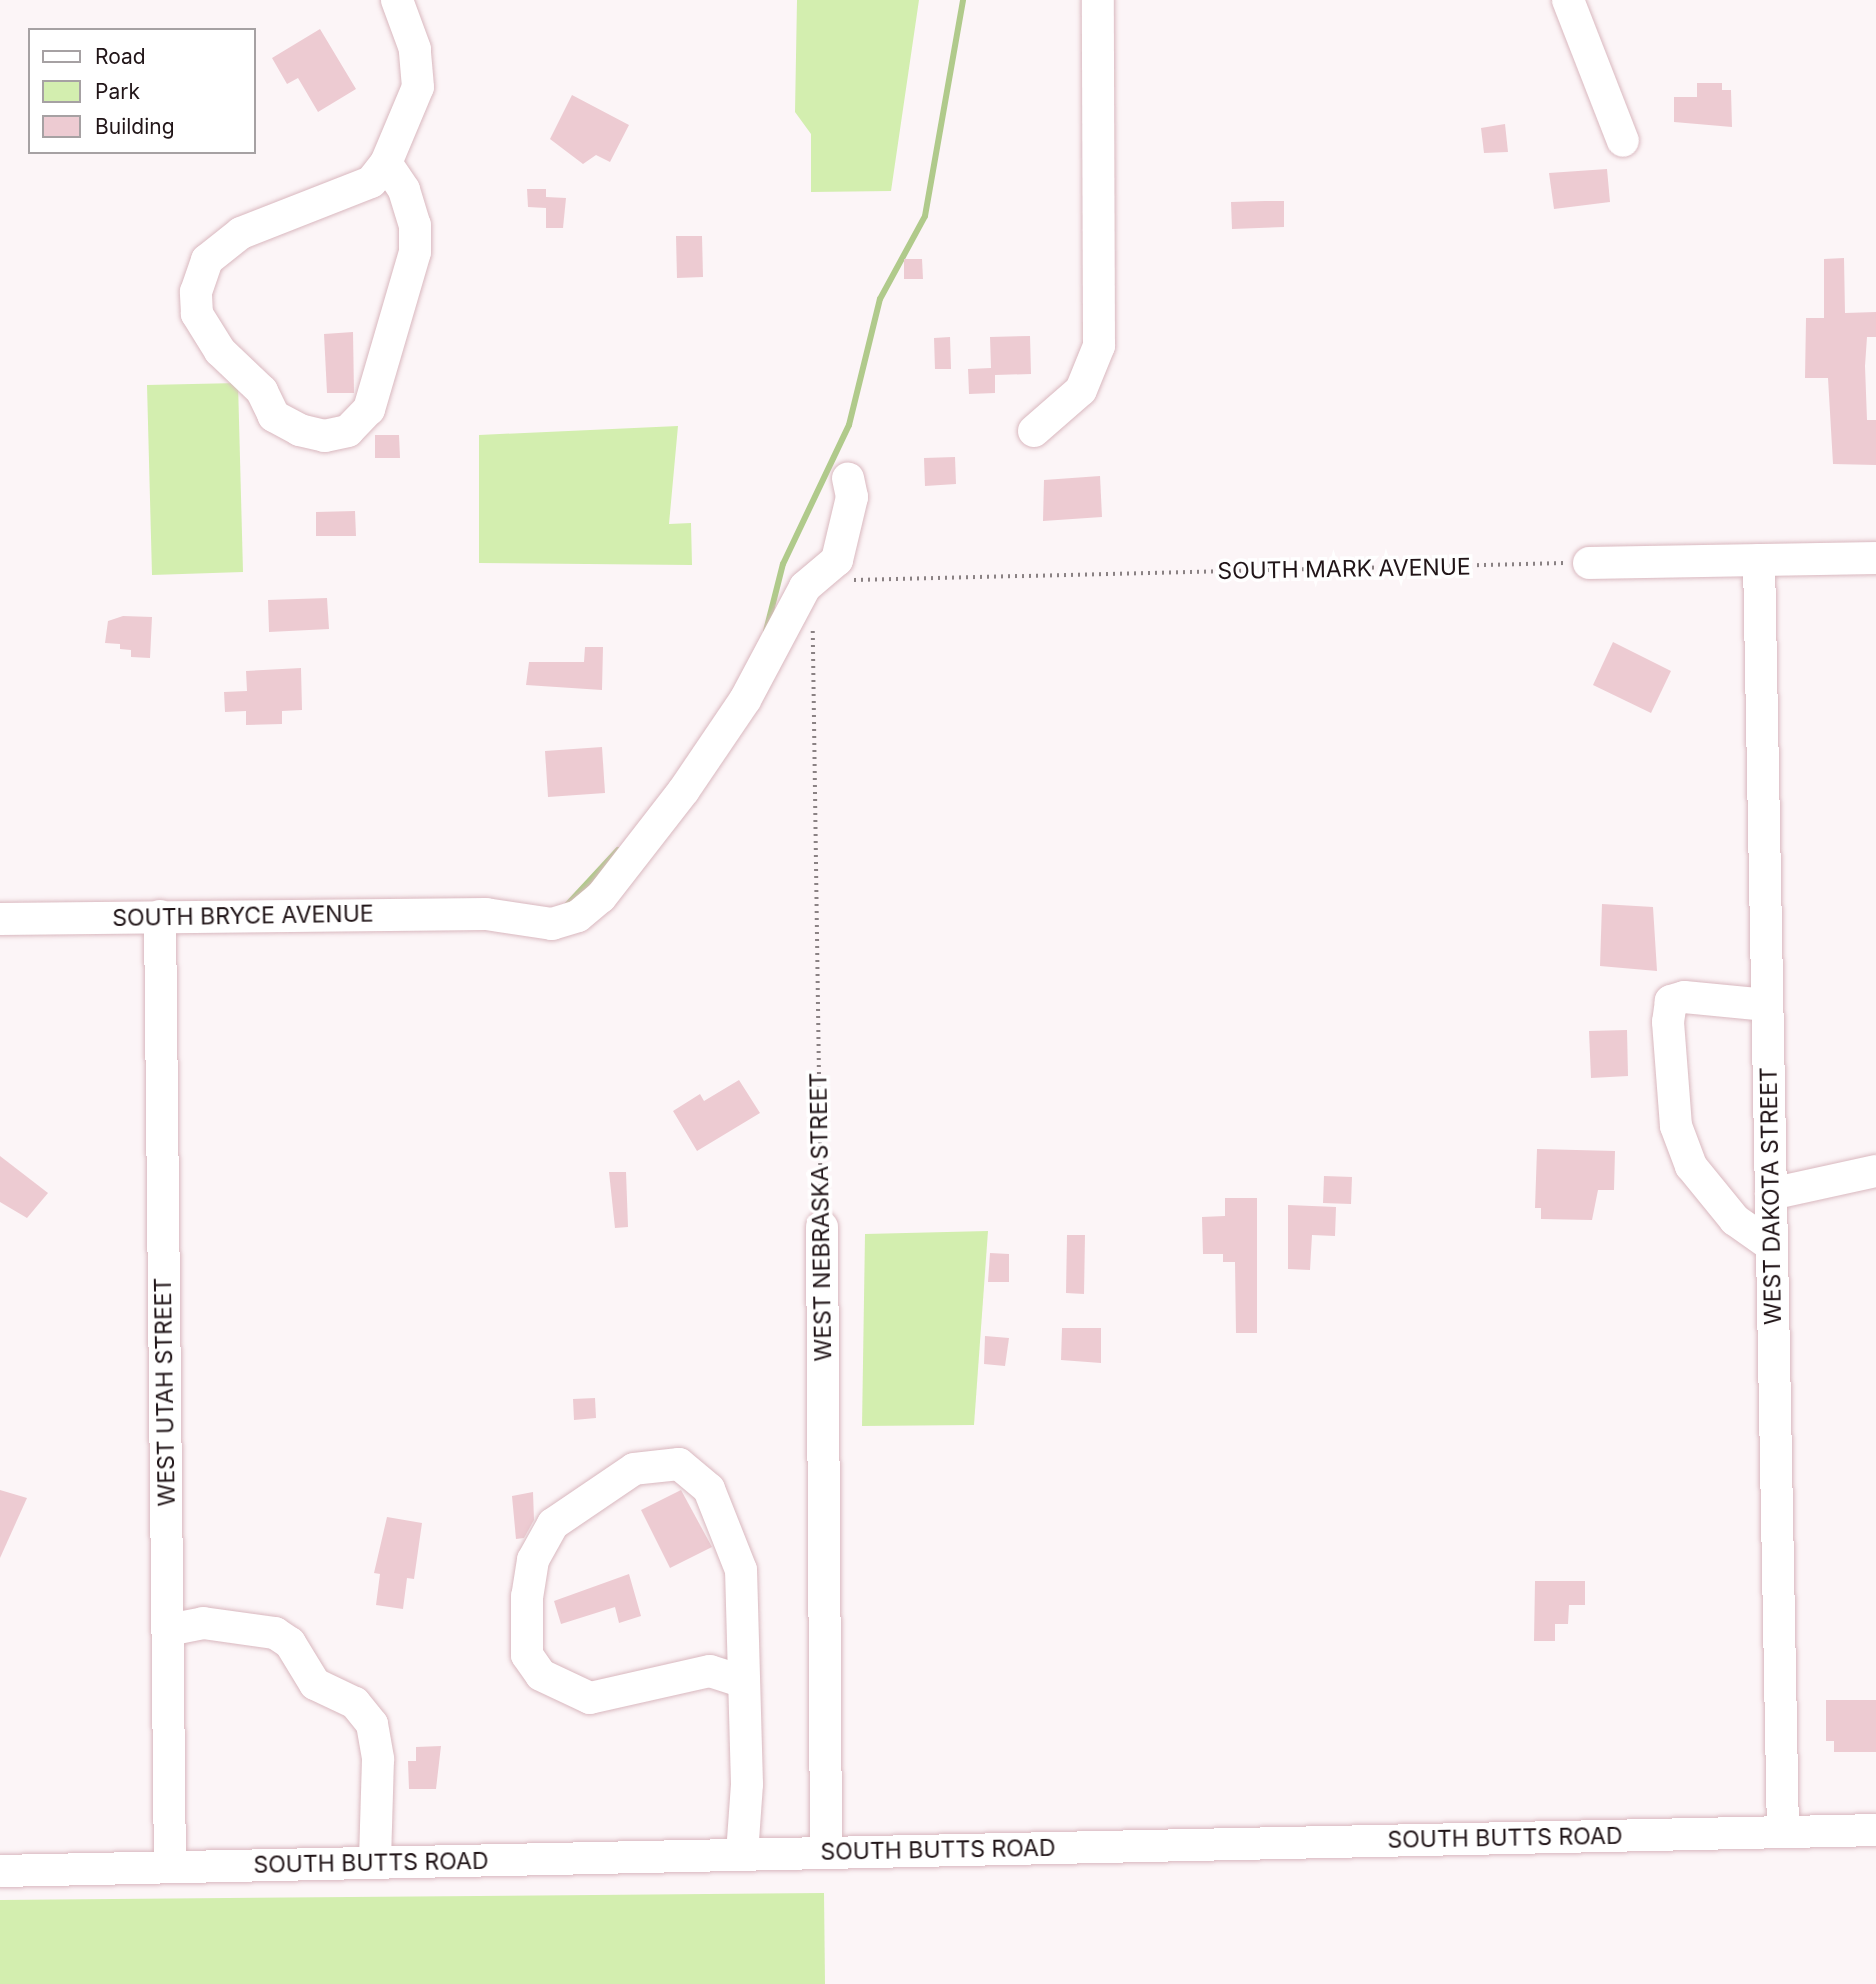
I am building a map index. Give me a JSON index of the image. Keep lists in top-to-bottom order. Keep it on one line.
{"streets":{"street":["SOUTH BRYCE AVENUE","WEST DAKOTA STREET","WEST NEBRASKA STREET","WEST UTAH STREET","SOUTH BUTTS ROAD"],"path":["SOUTH MARK AVENUE"]},"crossings":[["SOUTH MARK AVENUE","SOUTH BRYCE AVENUE"],["SOUTH BRYCE AVENUE","WEST UTAH STREET"],["WEST DAKOTA STREET","SOUTH BUTTS ROAD"],["WEST NEBRASKA STREET","SOUTH BUTTS ROAD"],["WEST UTAH STREET","SOUTH BUTTS ROAD"]],"legend":["Road","Park","Building"]}
